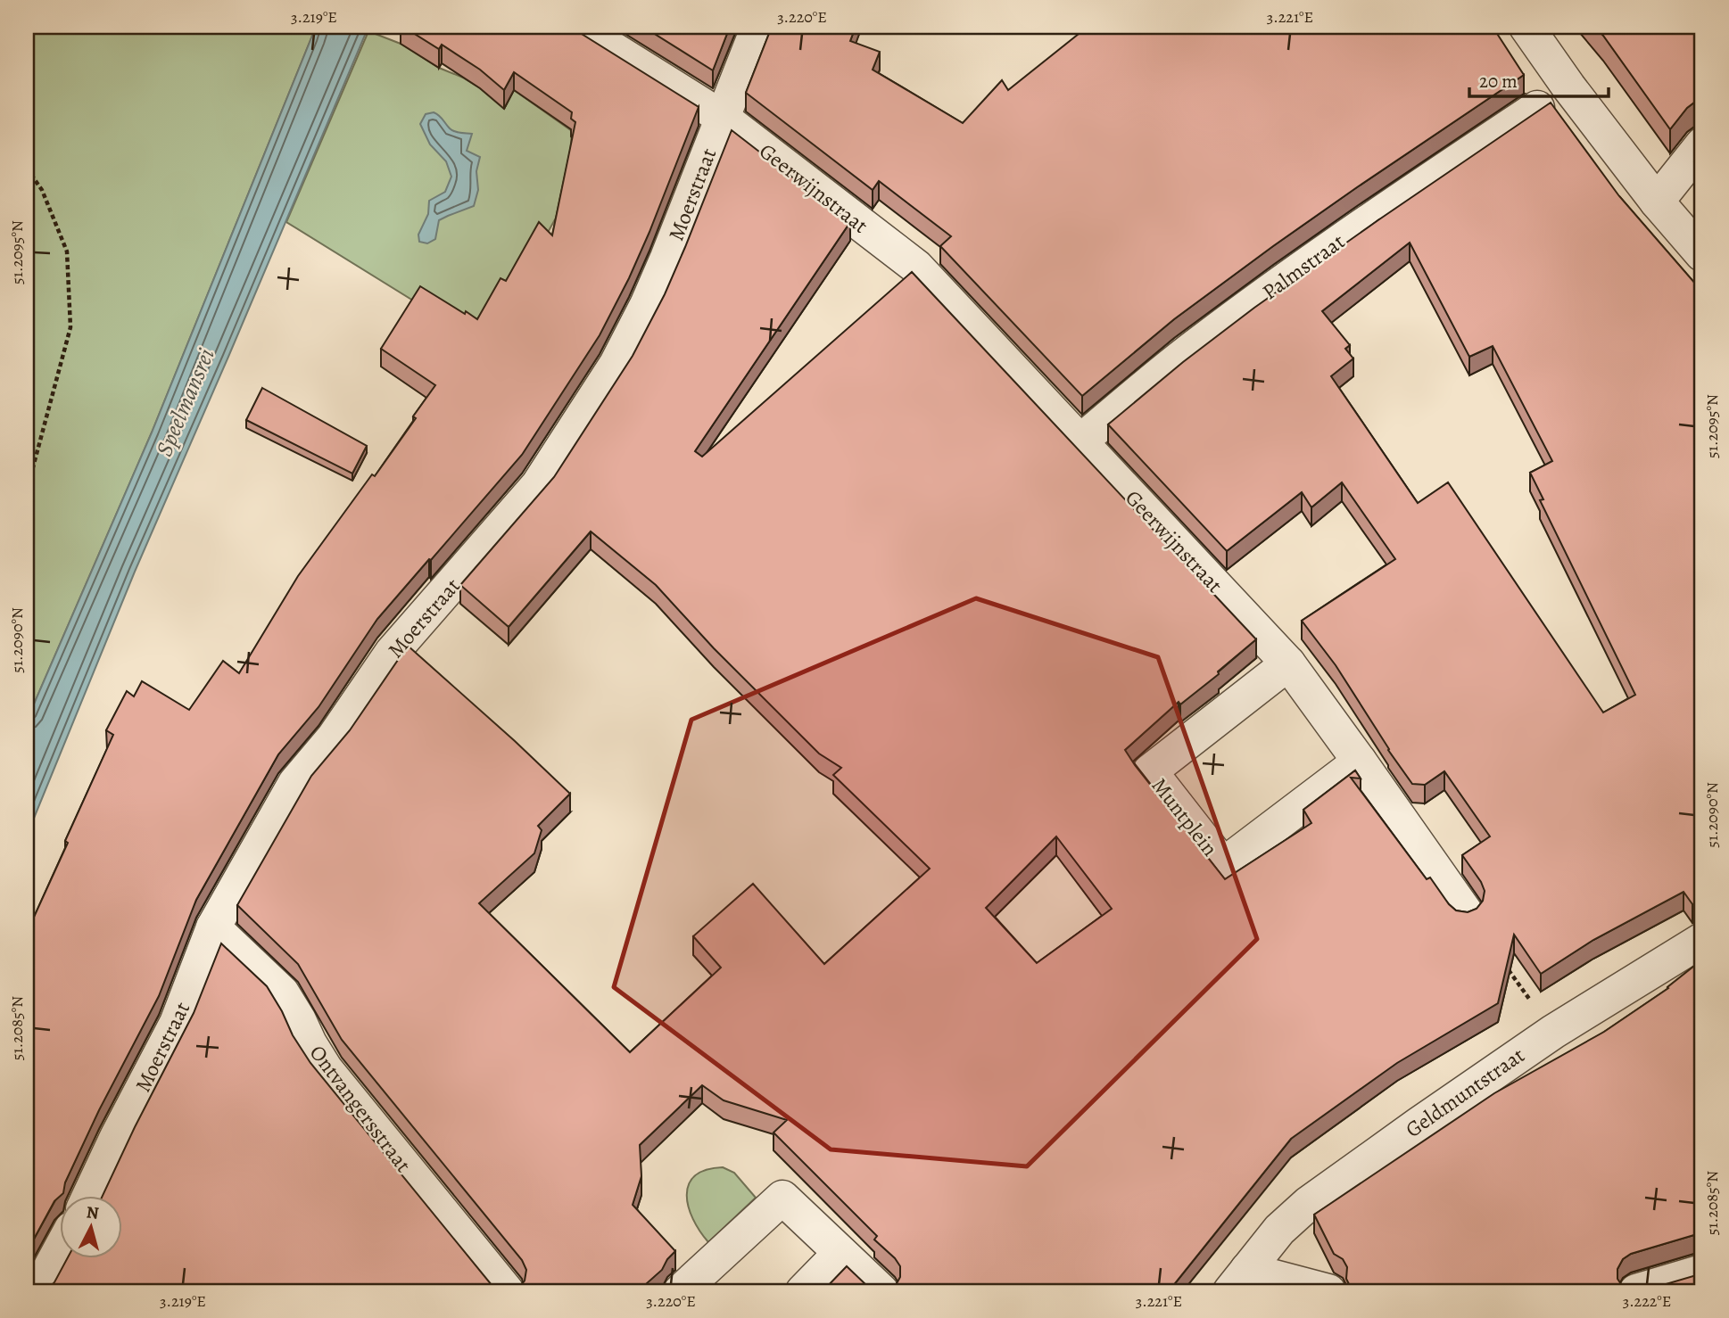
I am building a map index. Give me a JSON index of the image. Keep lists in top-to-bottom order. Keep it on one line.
{"streets":{"street":["Geerwijnstraat","Moerstraat","Palmstraat","Muntplein","Geldmuntstraat","Ontvangersstraat"]},"crossings":[["Geerwijnstraat","Moerstraat"],["Geerwijnstraat","Palmstraat"],["Geerwijnstraat","Muntplein"],["Moerstraat","Ontvangersstraat"]],"water":["Speelmansrei"],"scale_bar":"20 m","north":"top","coordinates":["3.219°E","3.220°E","3.221°E","51.2095°N","51.2090°N","51.2085°N","3.222°E"]}
